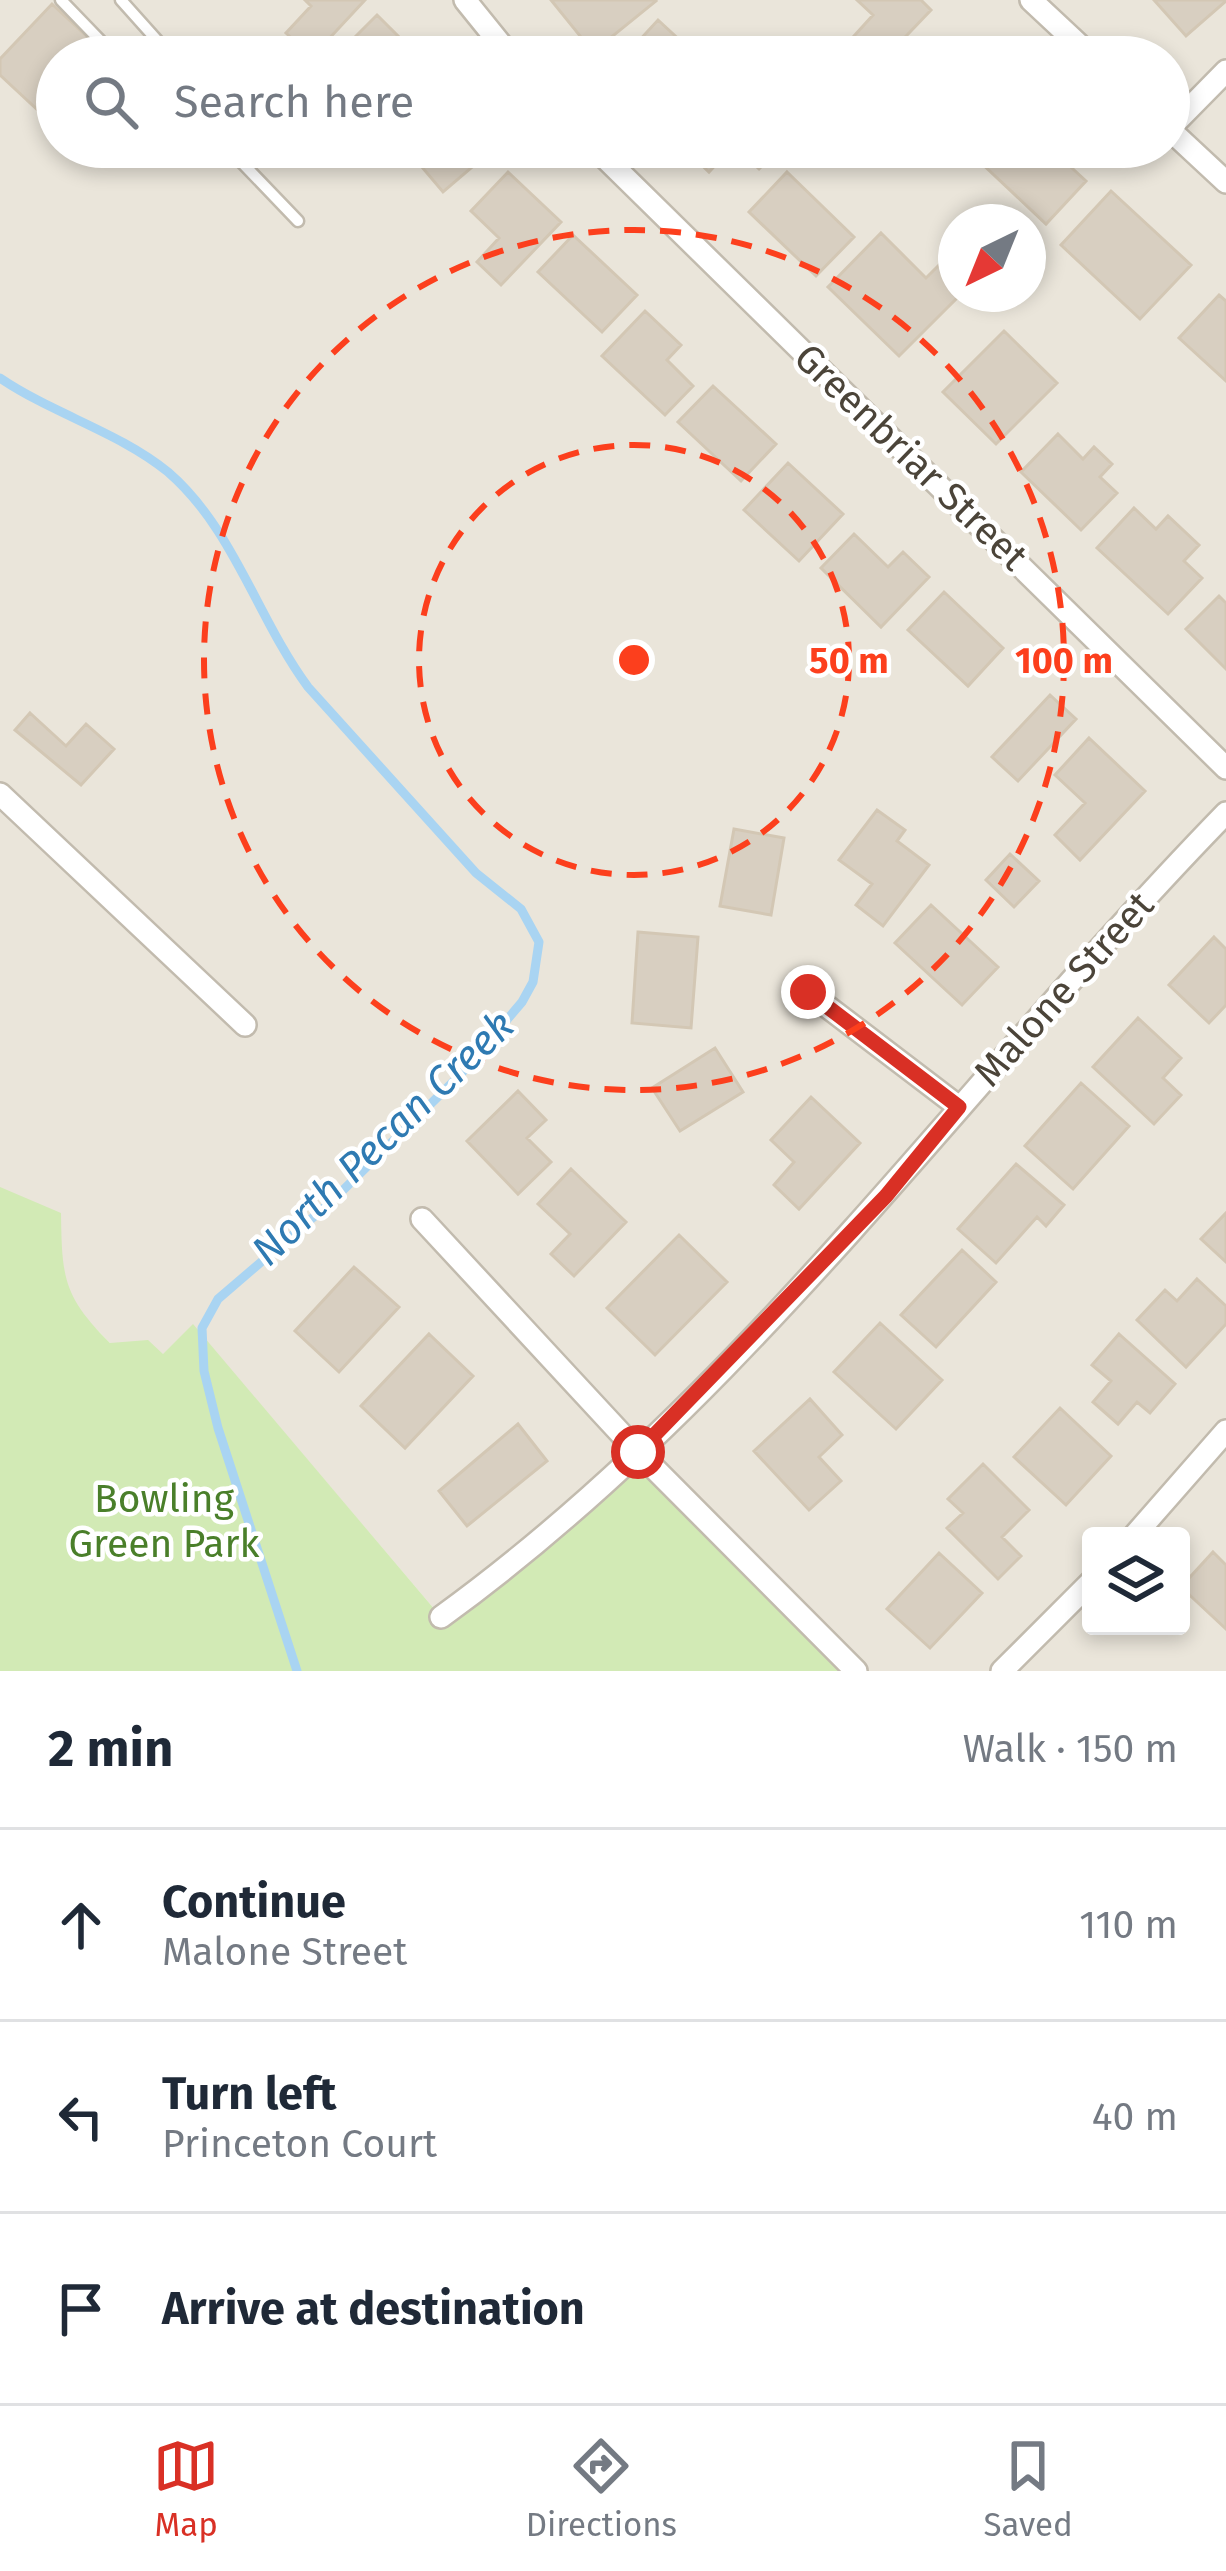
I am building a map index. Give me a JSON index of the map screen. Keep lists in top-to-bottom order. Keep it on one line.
{"streets":{"street":["Greenbriar Street","Malone Street"]},"water":["North Pecan Creek"],"parks":["Bowling Green Park"],"north":"bottom left","page":{"search":"Search here","heading":["2 min","Walk · 150 m"],"list":[["Continue","Malone Street","110 m"],["Turn left","Princeton Court","40 m"],"Arrive at destination"],"nav":["Map","Directions","Saved"]},"rings":["50 m","100 m"]}
